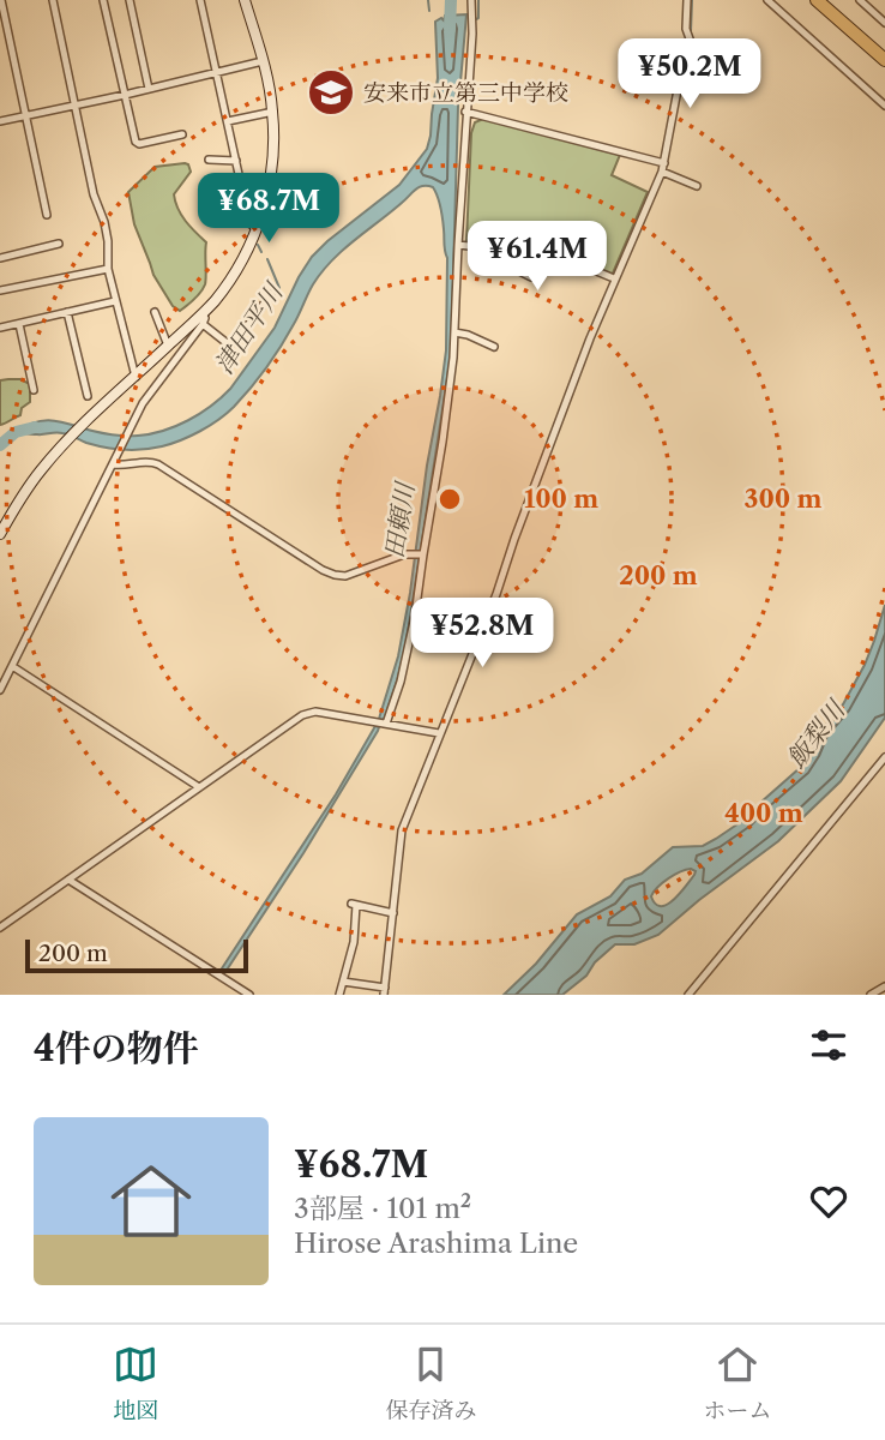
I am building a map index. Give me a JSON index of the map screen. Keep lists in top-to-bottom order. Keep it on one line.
{"water":["津田平川","田頼川","飯梨川"],"places":{"school or university":["安来市立第三中学校"]},"scale_bar":"200 m","page":{"price":["¥50.2M","¥68.7M","¥61.4M","¥52.8M"],"scale":"200 m","heading":"4件の物件","list":[{"name":"¥68.7M","note":"3部屋 · 101 m² · Hirose Arashima Line"}],"tabs":["地図","保存済み","ホーム"]},"rings":["100 m","300 m","200 m","400 m"]}
